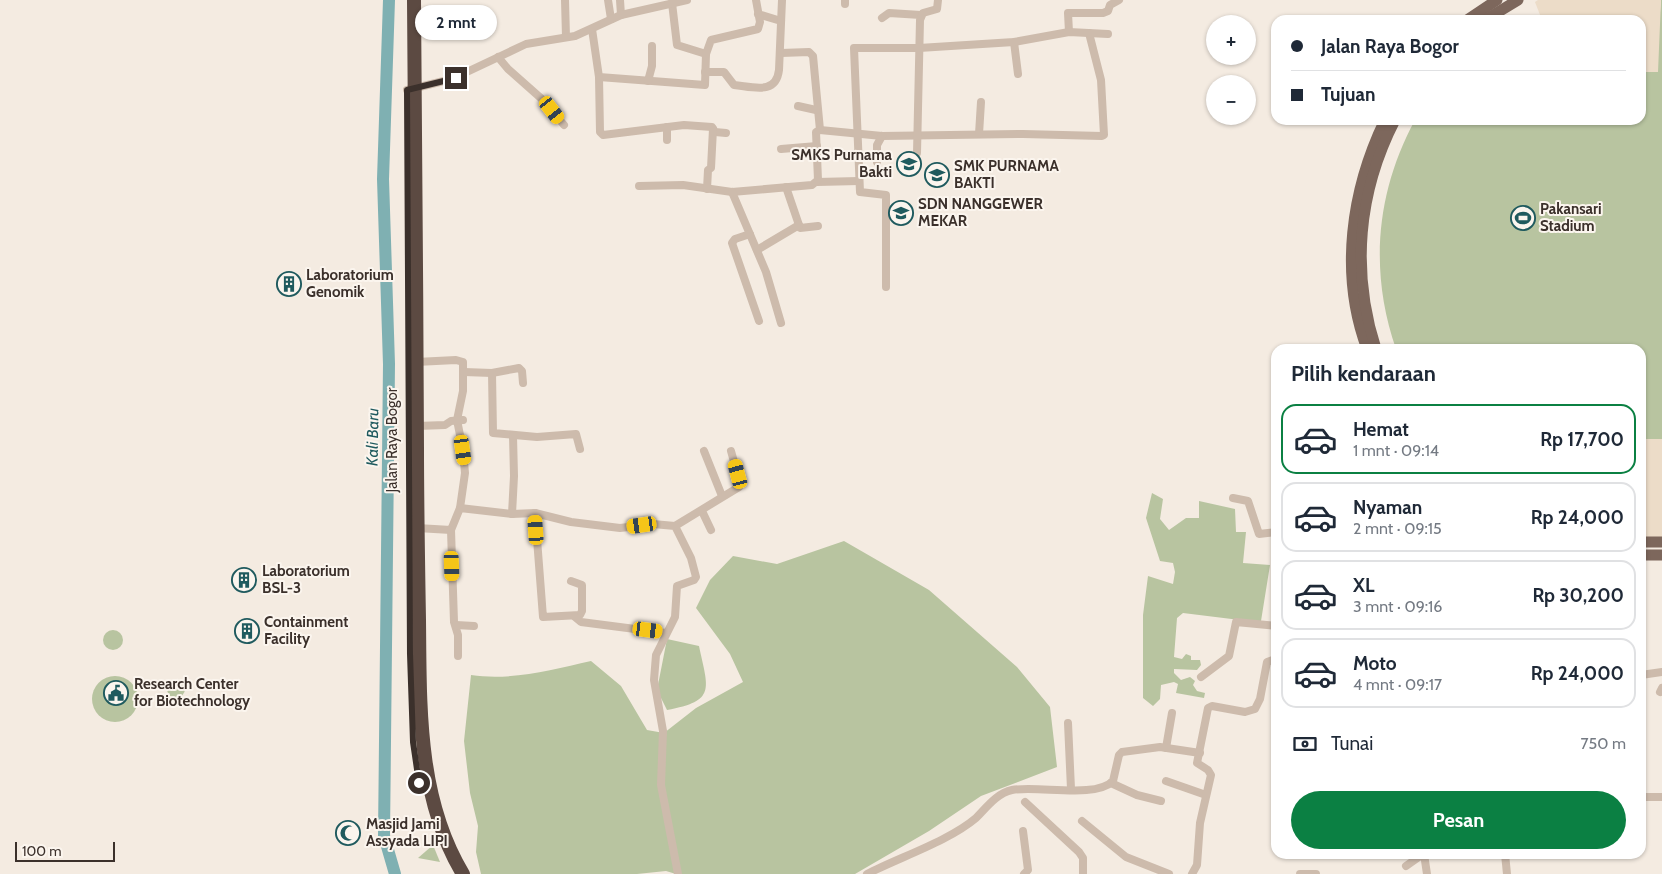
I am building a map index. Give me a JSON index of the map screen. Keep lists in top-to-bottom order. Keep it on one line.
{"streets":{"highway":["Jalan Raya Bogor"]},"water":["Kali Baru"],"places":{"school or university":["SMKS Purnama Bakti","SMK PURNAMA BAKTI","SDN NANGGEWER MEKAR"],"sports":["Pakansari Stadium"],"building":["Laboratorium Genomik","Laboratorium BSL-3","Containment Facility"],"public building":["Research Center for Biotechnology"],"mosque":["Masjid Jami Assyada LIPI"]},"scale_bar":"100 m","page":{"bubble":"2 mnt","map_buttons":["+","−"],"banner":["Jalan Raya Bogor","Tujuan"],"heading":"Pilih kendaraan","list":[{"name":"Hemat","note":"1 mnt · 09:14","value":"Rp 17,700"},{"name":"Nyaman","note":"2 mnt · 09:15","value":"Rp 24,000"},{"name":"XL","note":"3 mnt · 09:16","value":"Rp 30,200"},{"name":"Moto","note":"4 mnt · 09:17","value":"Rp 24,000"}],"pay":["Tunai","750 m"],"buttons":"Pesan","scale":"100 m"}}
